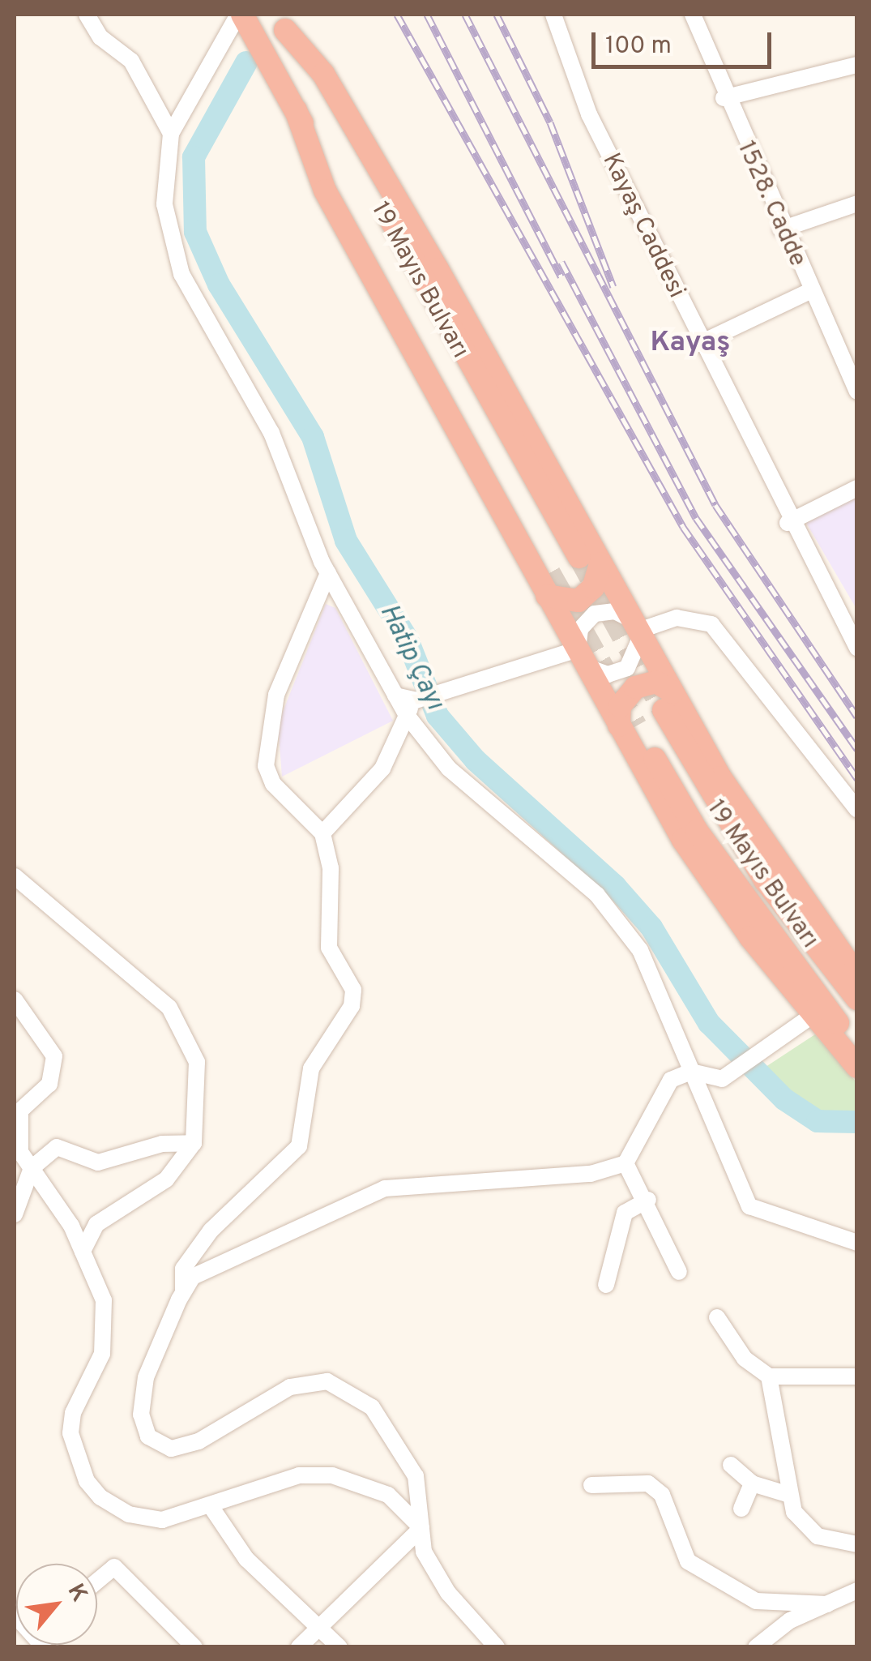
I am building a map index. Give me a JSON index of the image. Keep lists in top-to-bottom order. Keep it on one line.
{"streets":{"highway":["19 Mayıs Bulvarı"],"street":["1528. Cadde","Kayaş Caddesi"]},"districts":["Kayaş"],"water":["Hatip Çayı"],"scale_bar":"100 m","north":"top right"}
